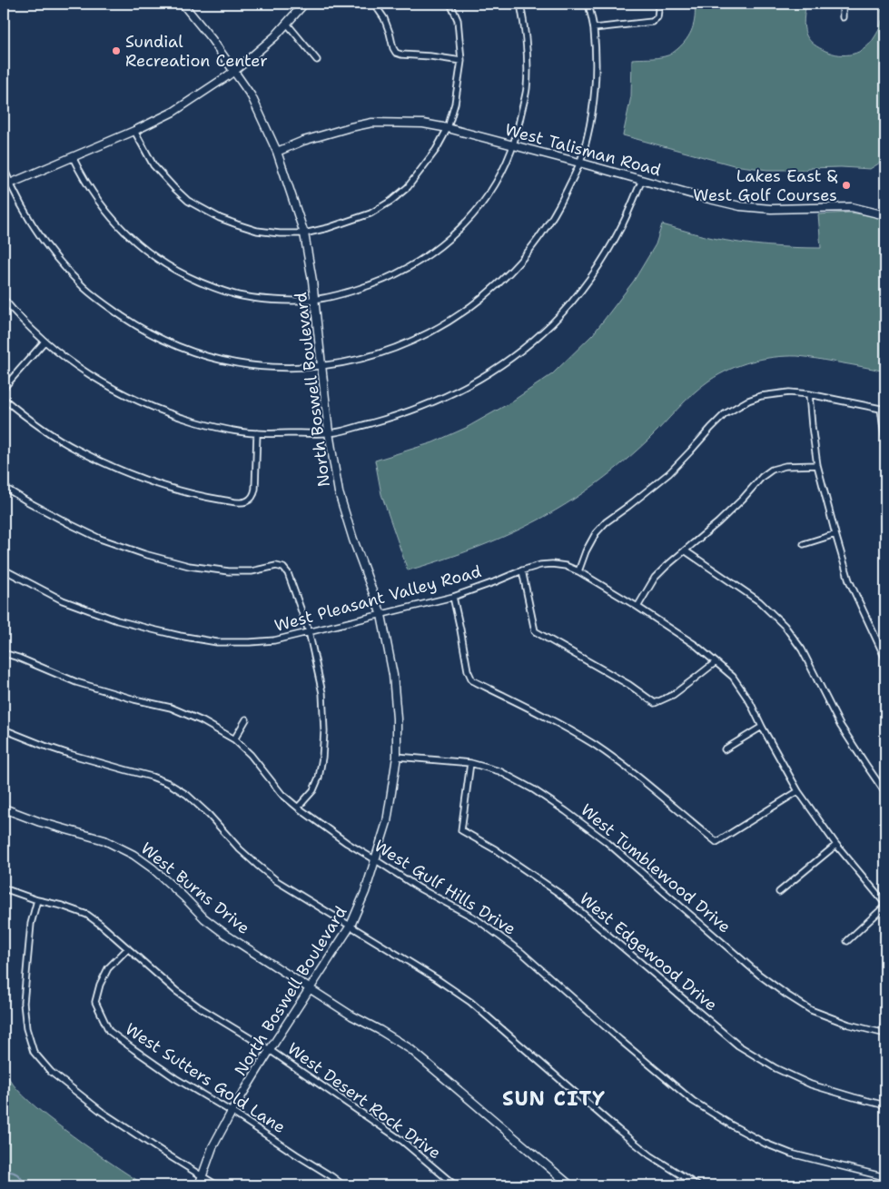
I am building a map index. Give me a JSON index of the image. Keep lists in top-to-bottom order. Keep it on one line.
{"streets":{"street":["West Talisman Road","North Boswell Boulevard","West Pleasant Valley Road","West Tumblewood Drive","West Gulf Hills Drive","West Burns Drive","West Edgewood Drive","West Sutters Gold Lane","West Desert Rock Drive"]},"crossings":[["West Talisman Road","North Boswell Boulevard"],["North Boswell Boulevard","West Pleasant Valley Road"],["North Boswell Boulevard","West Tumblewood Drive"],["North Boswell Boulevard","West Gulf Hills Drive"],["North Boswell Boulevard","West Burns Drive"],["North Boswell Boulevard","West Sutters Gold Lane"],["North Boswell Boulevard","West Desert Rock Drive"],["West Tumblewood Drive","West Edgewood Drive"],["West Sutters Gold Lane","West Desert Rock Drive"]],"districts":["SUN CITY"],"places":["Sundial Recreation Center","Lakes East & West Golf Courses"]}
